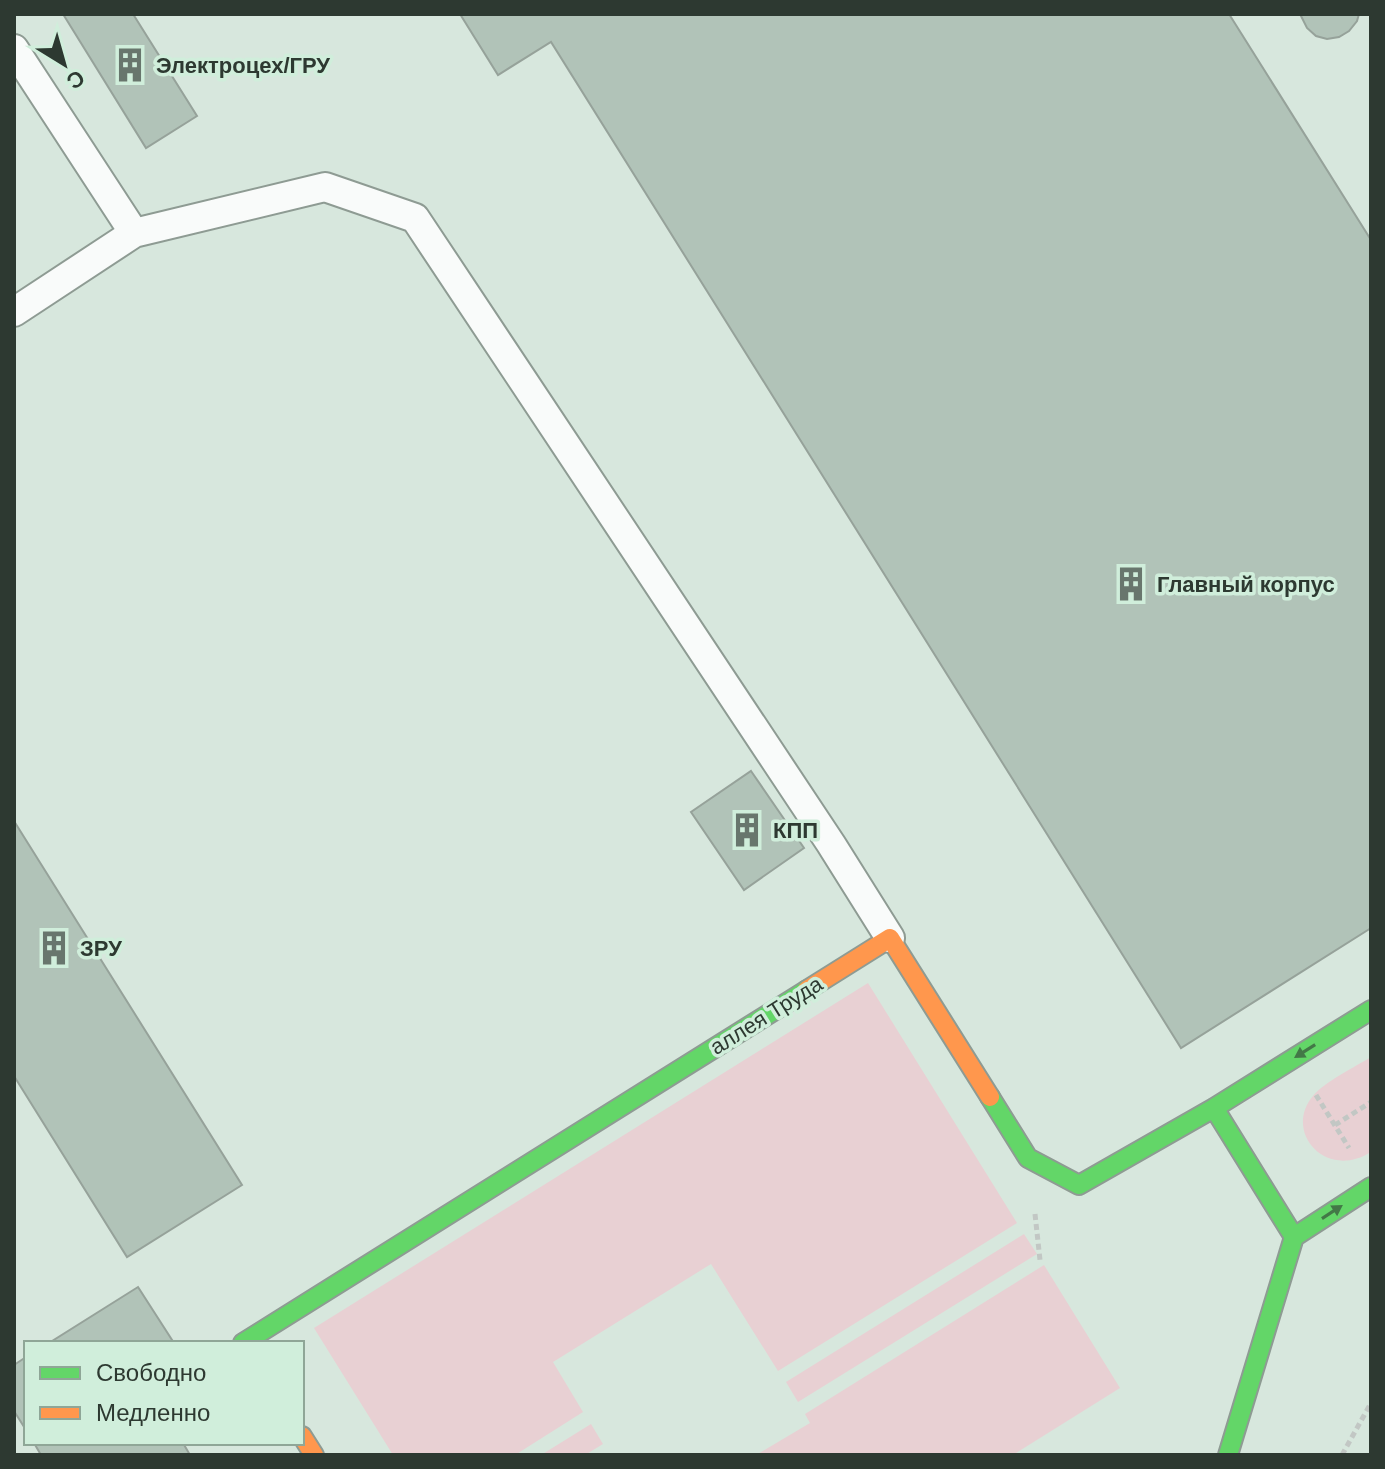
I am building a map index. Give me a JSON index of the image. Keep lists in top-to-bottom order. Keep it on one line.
{"streets":{"street":["аллея Труда"]},"places":{"building":["Электроцех/ГРУ","Главный корпус","КПП","ЗРУ"]},"legend":["Свободно","Медленно"],"north":"bottom right"}
